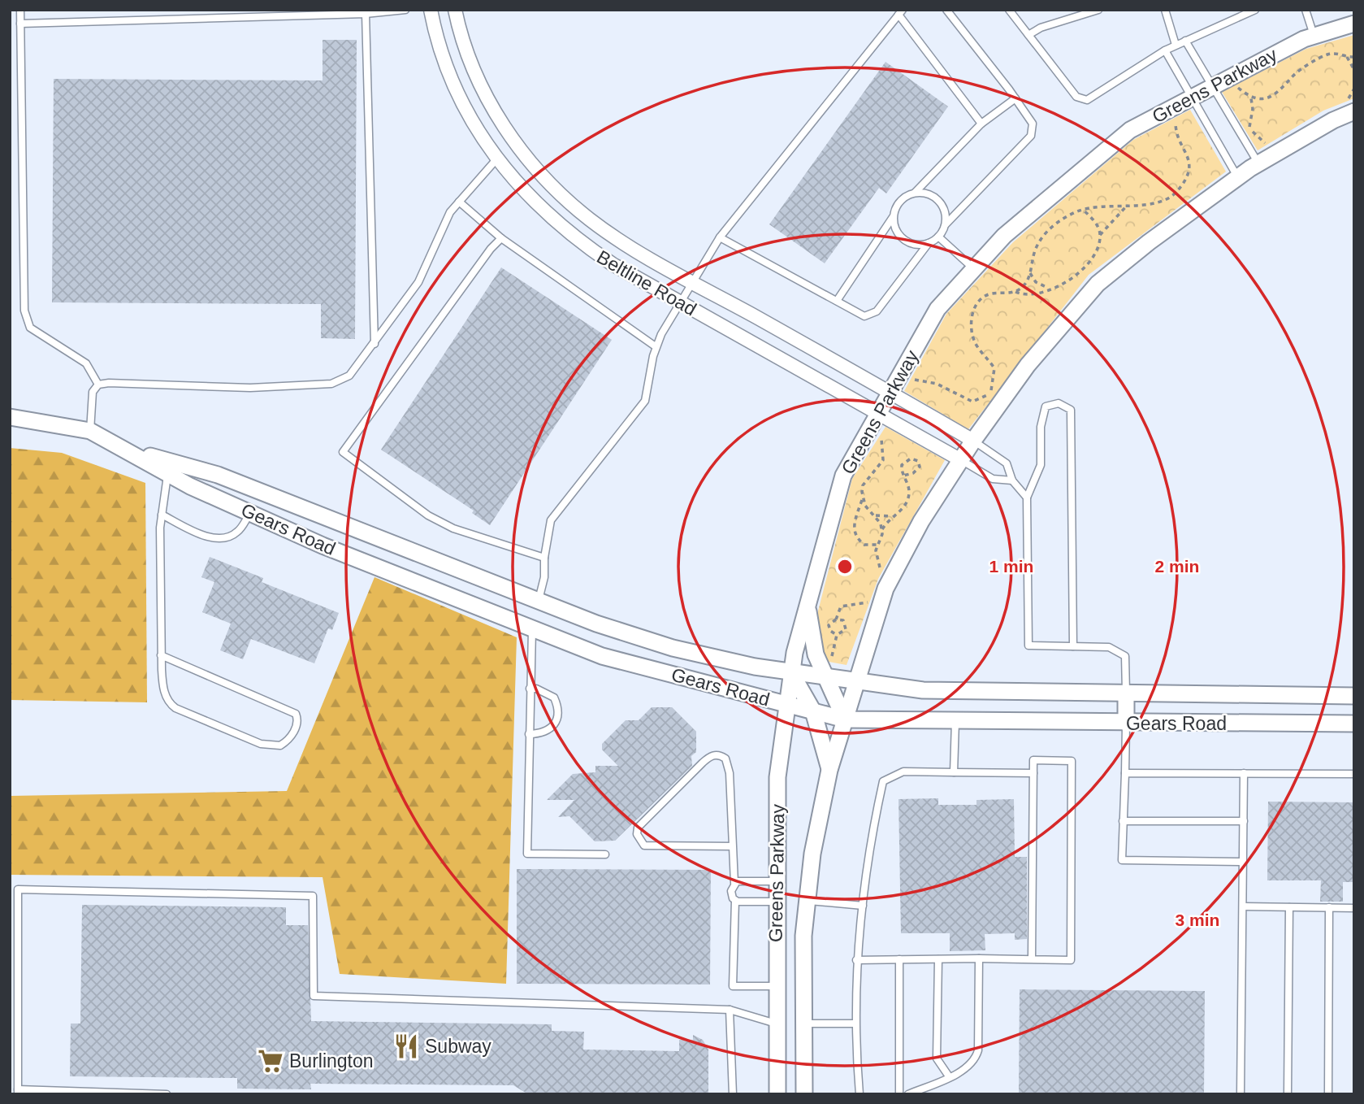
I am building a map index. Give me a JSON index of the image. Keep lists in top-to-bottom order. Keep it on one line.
{"streets":{"street":["Greens Parkway","Beltline Road","Gears Road"]},"crossings":[["Greens Parkway","Beltline Road"],["Greens Parkway","Gears Road"]],"places":{"restaurant":["Subway"],"supermarket":["Burlington"]},"rings":["1 min","2 min","3 min"]}
